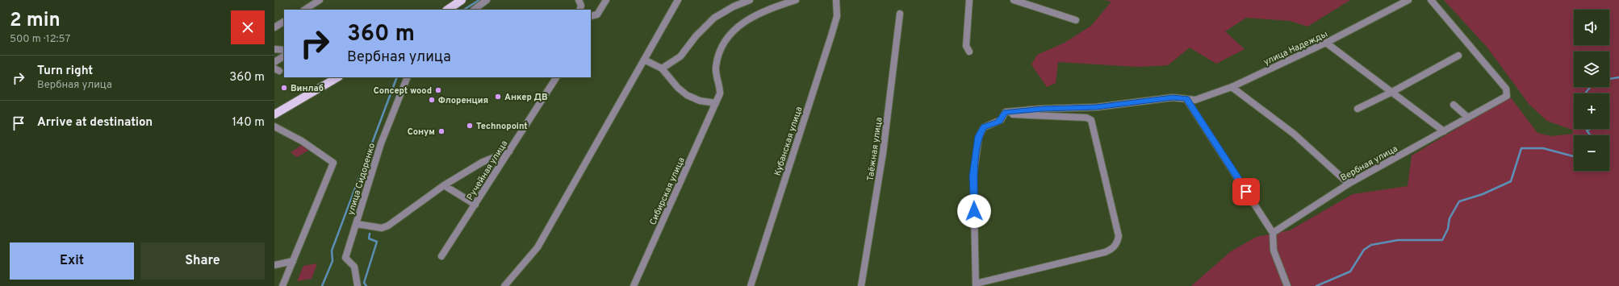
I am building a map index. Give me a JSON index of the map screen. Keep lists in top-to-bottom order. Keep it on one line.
{"streets":{"street":["улица Надежды","Кубанская улица","Таёжная улица","Вербная улица","Ручейная улица","улица Сидоренко","Сибирская улица"]},"places":["Винлаб","Concept wood","Анкер ДВ","Флоренция","Technopoint","Сонум"],"page":{"heading":["2 min","500 m · 12:57"],"map_buttons":["+","−"],"turn":["360 m","Вербная улица"],"list":[{"name":"Turn right","note":"Вербная улица","value":"360 m"},{"name":"Arrive at destination","value":"140 m"}],"buttons":["Exit","Share"]}}
